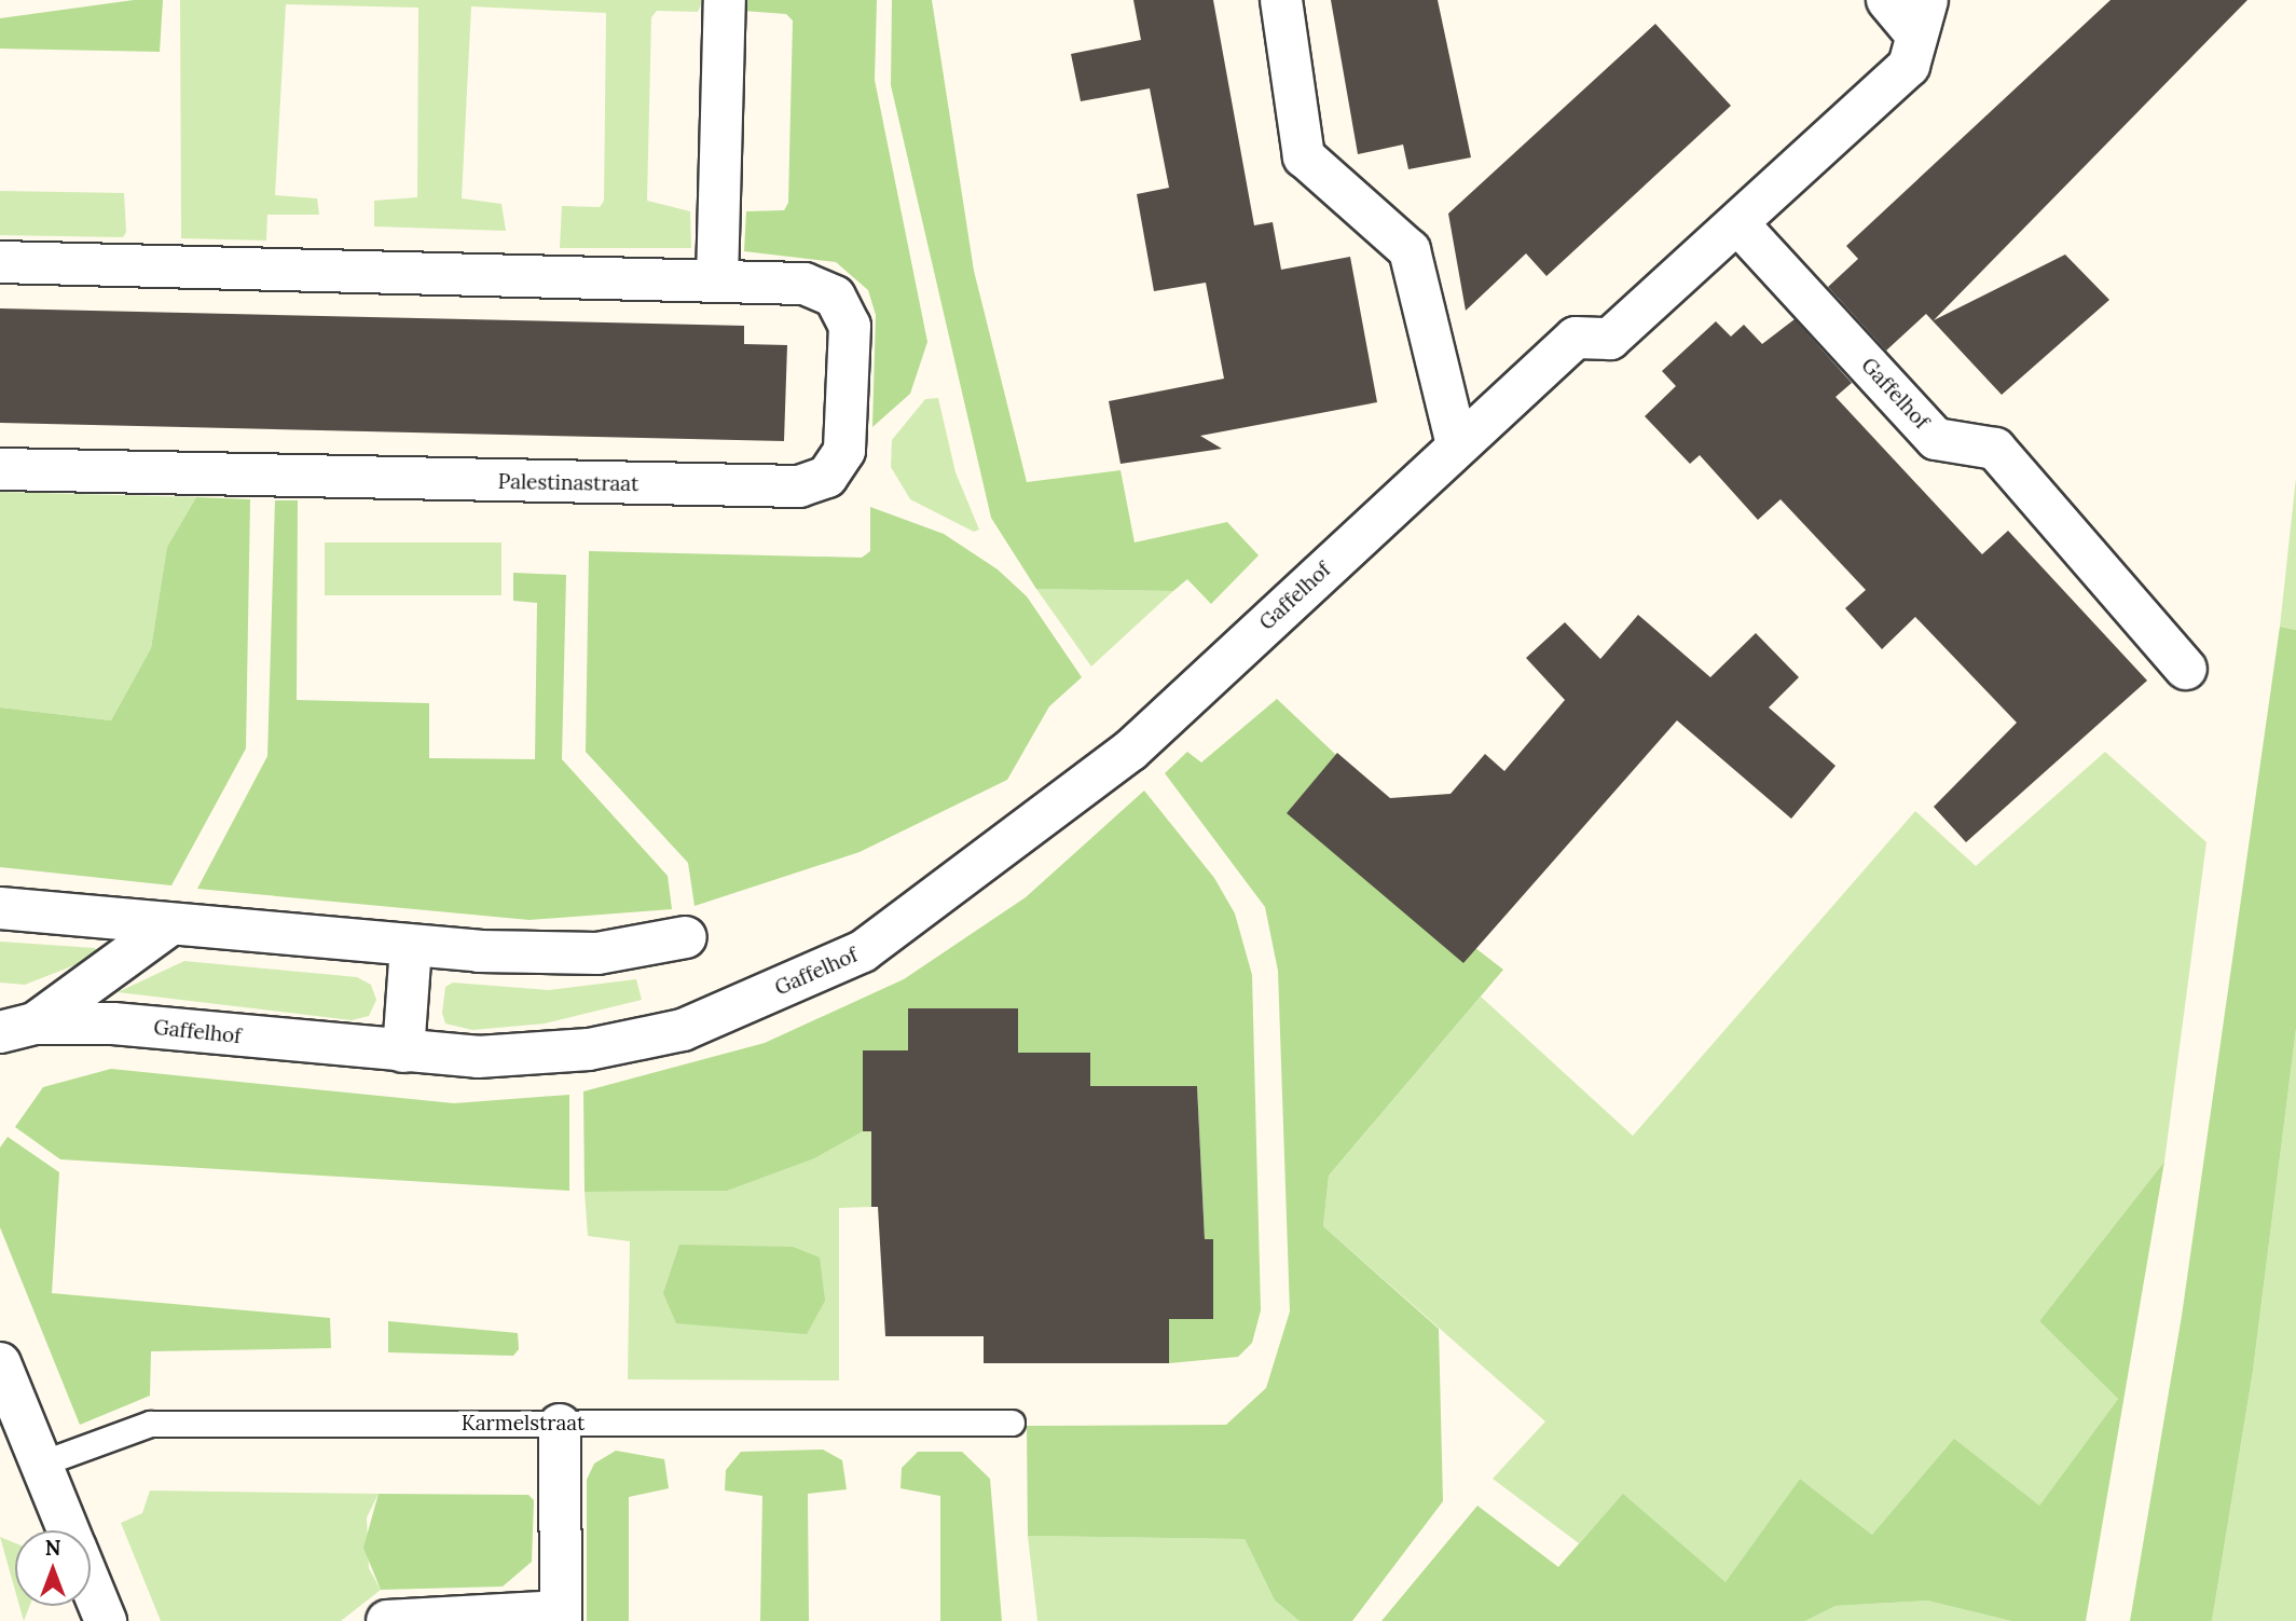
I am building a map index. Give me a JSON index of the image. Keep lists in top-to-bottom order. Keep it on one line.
{"streets":{"street":["Gaffelhof","Palestinastraat"],"lane":["Karmelstraat"]},"north":"top"}
